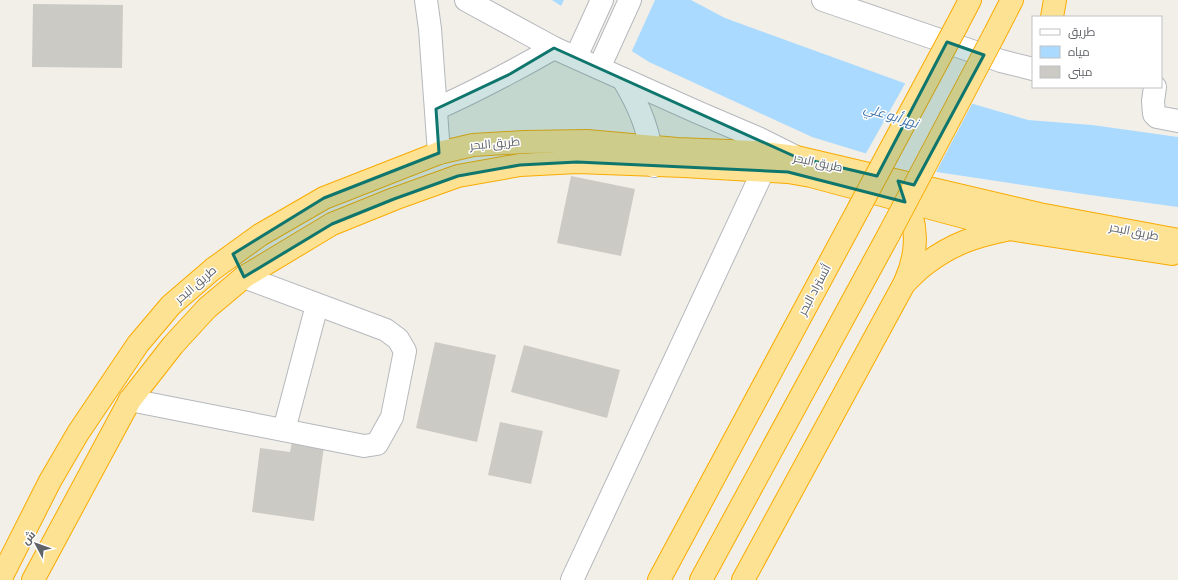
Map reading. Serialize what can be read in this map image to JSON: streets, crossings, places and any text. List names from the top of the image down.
{
  "streets": {
    "highway": ["طريق البحر", "أتستراد البحر"]
  },
  "water": ["نهر أبو علي"],
  "legend": ["طريق", "مياه", "مبنى"],
  "north": "top left"
}
